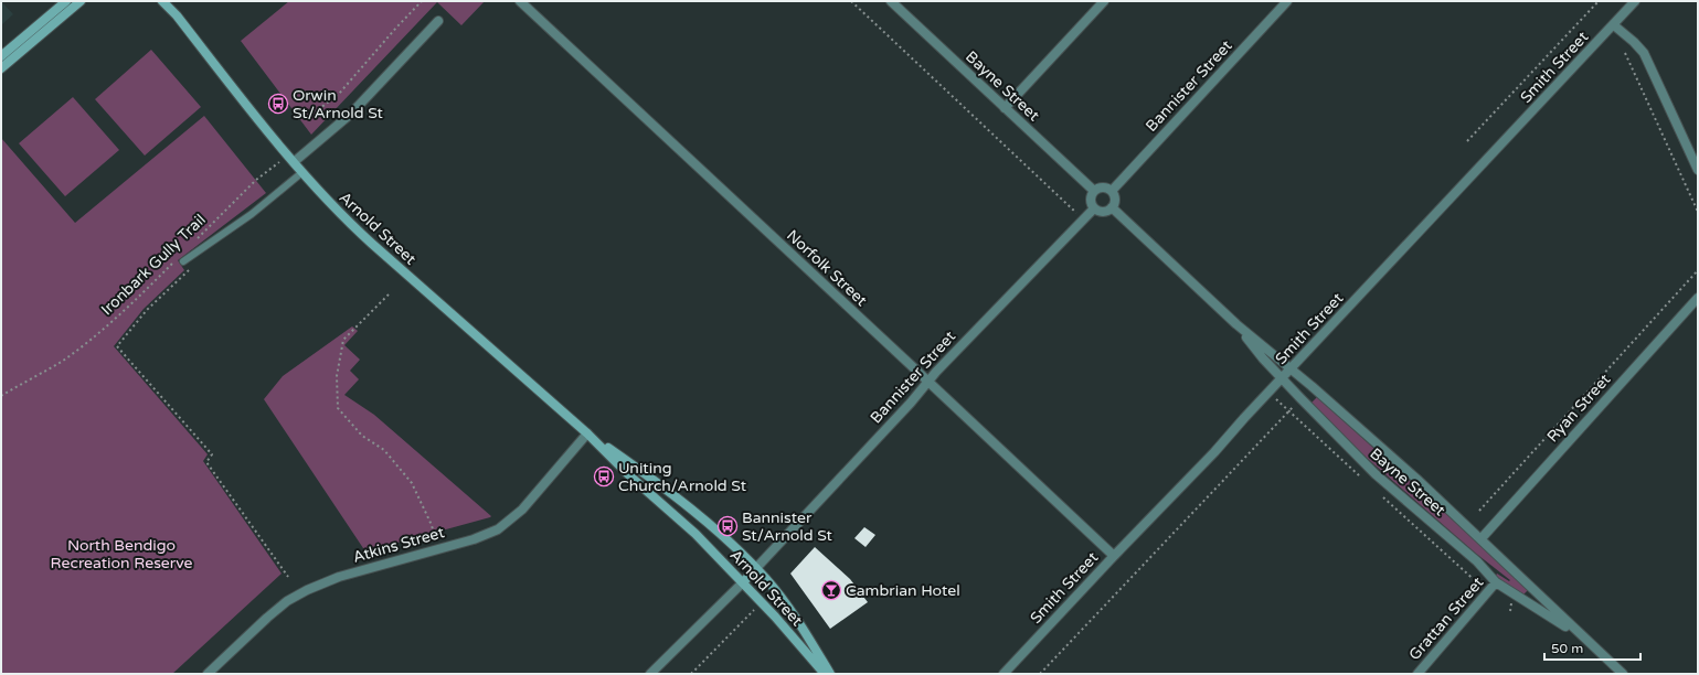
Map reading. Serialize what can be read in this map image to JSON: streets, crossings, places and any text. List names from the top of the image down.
{
  "streets": {
    "main road": ["Arnold Street"],
    "street": [
      "Smith Street",
      "Bayne Street",
      "Bannister Street",
      "Norfolk Street",
      "Ryan Street",
      "Atkins Street",
      "Grattan Street"
    ],
    "path": ["Ironbark Gully Trail"]
  },
  "crossings": [
    ["Smith Street", "Bayne Street"],
    ["Smith Street", "Norfolk Street"],
    ["Bayne Street", "Bannister Street"],
    ["Bayne Street", "Ryan Street"],
    ["Bayne Street", "Grattan Street"],
    ["Bannister Street", "Arnold Street"],
    ["Bannister Street", "Norfolk Street"],
    ["Arnold Street", "Ironbark Gully Trail"],
    ["Arnold Street", "Atkins Street"]
  ],
  "parks": ["North Bendigo Recreation Reserve"],
  "places": {
    "bus stop": ["Orwin St/Arnold St", "Uniting Church/Arnold St", "Bannister St/Arnold St"],
    "bar": ["Cambrian Hotel"]
  },
  "scale_bar": "50 m"
}
